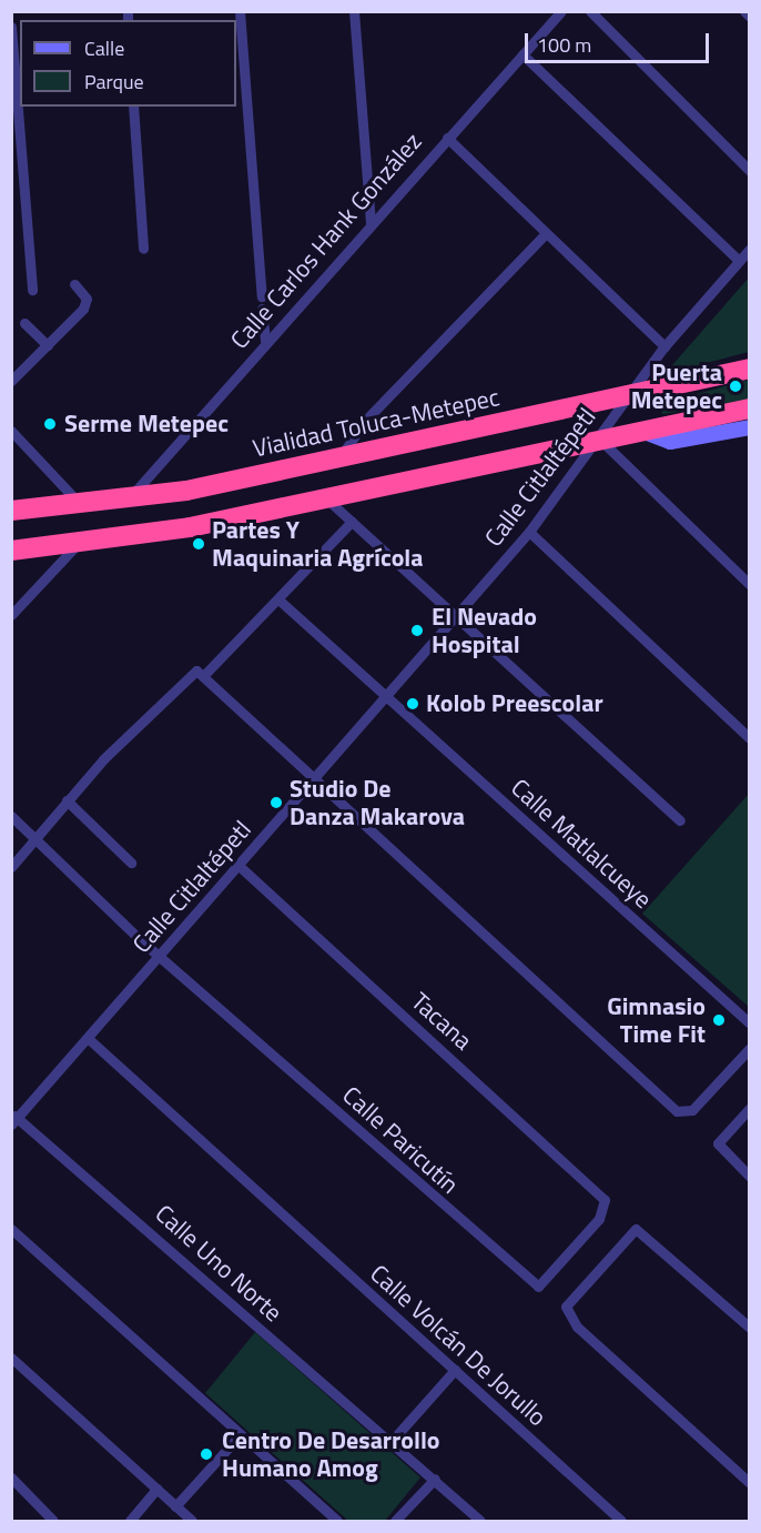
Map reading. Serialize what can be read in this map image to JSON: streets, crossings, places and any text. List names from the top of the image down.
{
  "streets": {
    "highway": ["Vialidad Toluca-Metepec"],
    "street": [
      "Calle Carlos Hank González",
      "Calle Citlaltépetl",
      "Calle Matlalcueye",
      "Tacana",
      "Calle Paricutín",
      "Calle Uno Norte",
      "Calle Volcán De Jorullo"
    ]
  },
  "crossings": [
    ["Calle Carlos Hank González", "Vialidad Toluca-Metepec"],
    ["Vialidad Toluca-Metepec", "Calle Citlaltépetl"],
    ["Calle Citlaltépetl", "Calle Matlalcueye"],
    ["Calle Citlaltépetl", "Tacana"],
    ["Calle Citlaltépetl", "Calle Paricutín"],
    ["Calle Citlaltépetl", "Calle Uno Norte"],
    ["Calle Citlaltépetl", "Calle Volcán De Jorullo"],
    ["Tacana", "Calle Paricutín"]
  ],
  "places": [
    "Puerta Metepec",
    "Serme Metepec",
    "Partes Y Maquinaria Agrícola",
    "El Nevado Hospital",
    "Kolob Preescolar",
    "Studio De Danza Makarova",
    "Gimnasio Time Fit",
    "Centro De Desarrollo Humano Amog"
  ],
  "legend": ["Calle", "Parque"],
  "scale_bar": "100 m"
}
